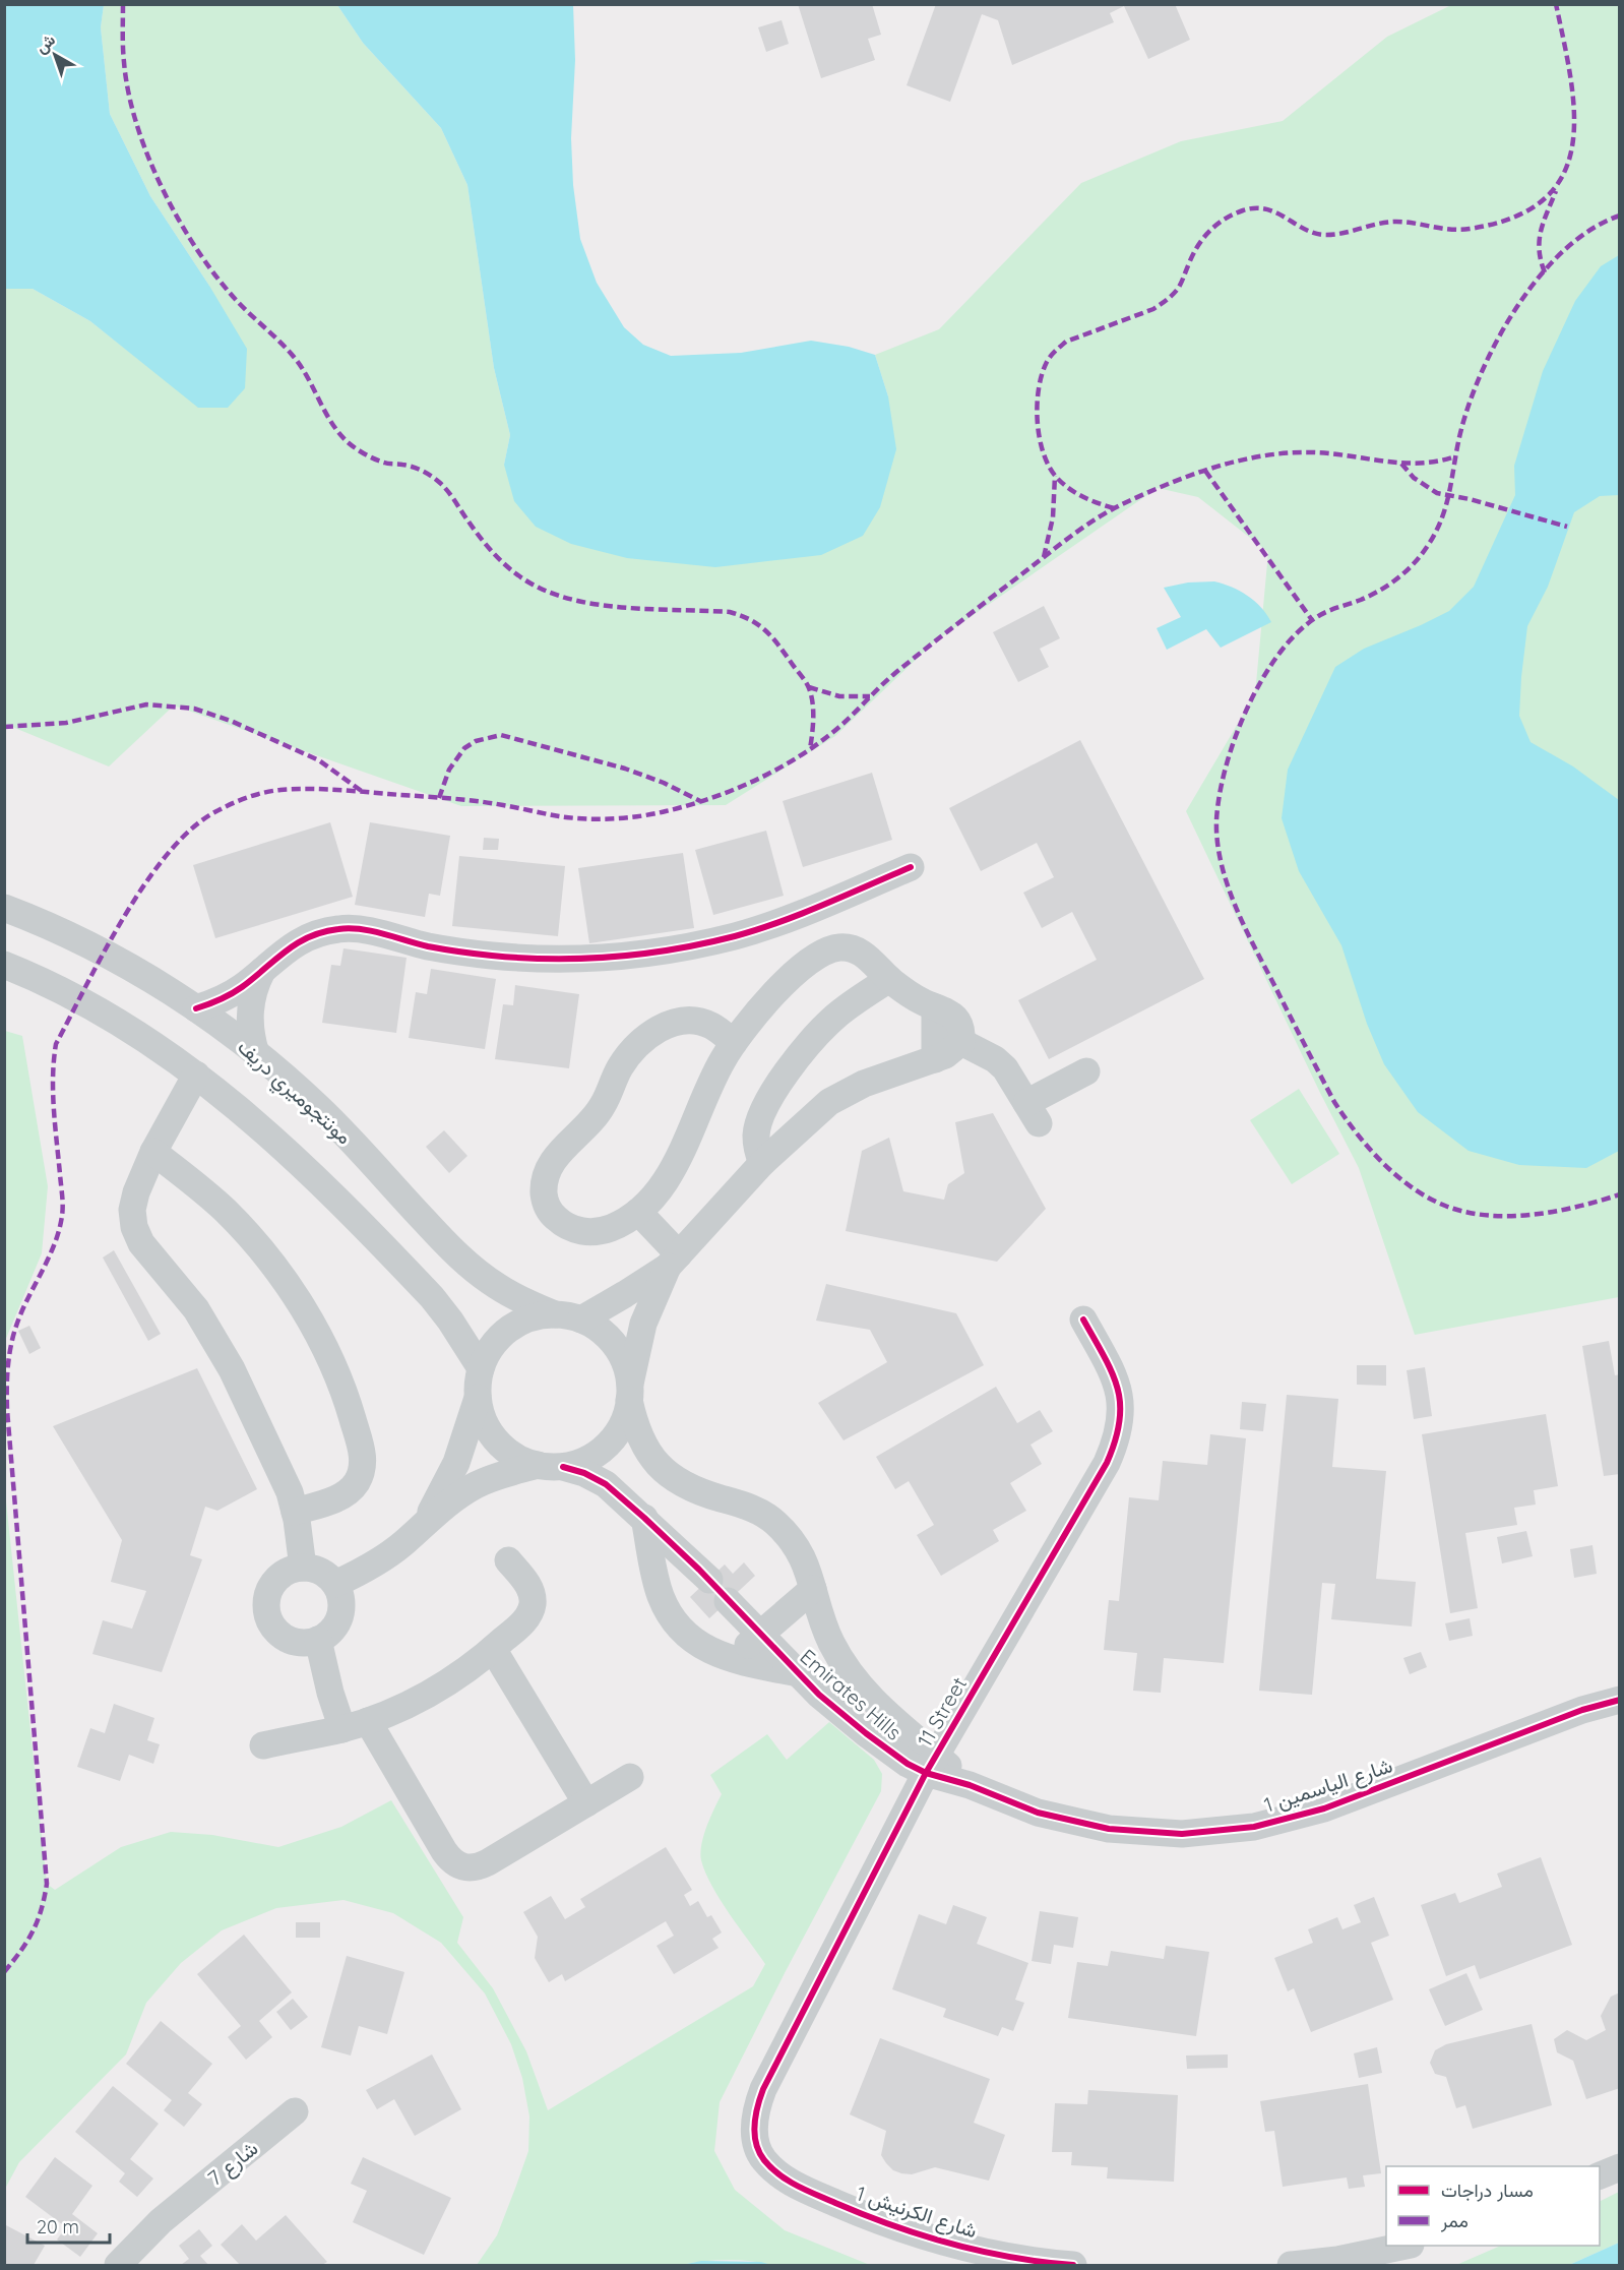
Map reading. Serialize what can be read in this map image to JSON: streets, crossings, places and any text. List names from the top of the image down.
{
  "streets": {
    "street": [
      "مونتجوميري دريف",
      "Emirates Hills",
      "11 Street",
      "شارع الياسمين 1",
      "شارع 7",
      "شارع الكرنيش 1"
    ]
  },
  "crossings": [
    ["مونتجوميري دريف", "Emirates Hills"],
    ["Emirates Hills", "11 Street"],
    ["Emirates Hills", "شارع الياسمين 1"],
    ["11 Street", "شارع الكرنيش 1"]
  ],
  "legend": ["مسار دراجات", "ممر"],
  "scale_bar": "20 m",
  "north": "top left"
}
